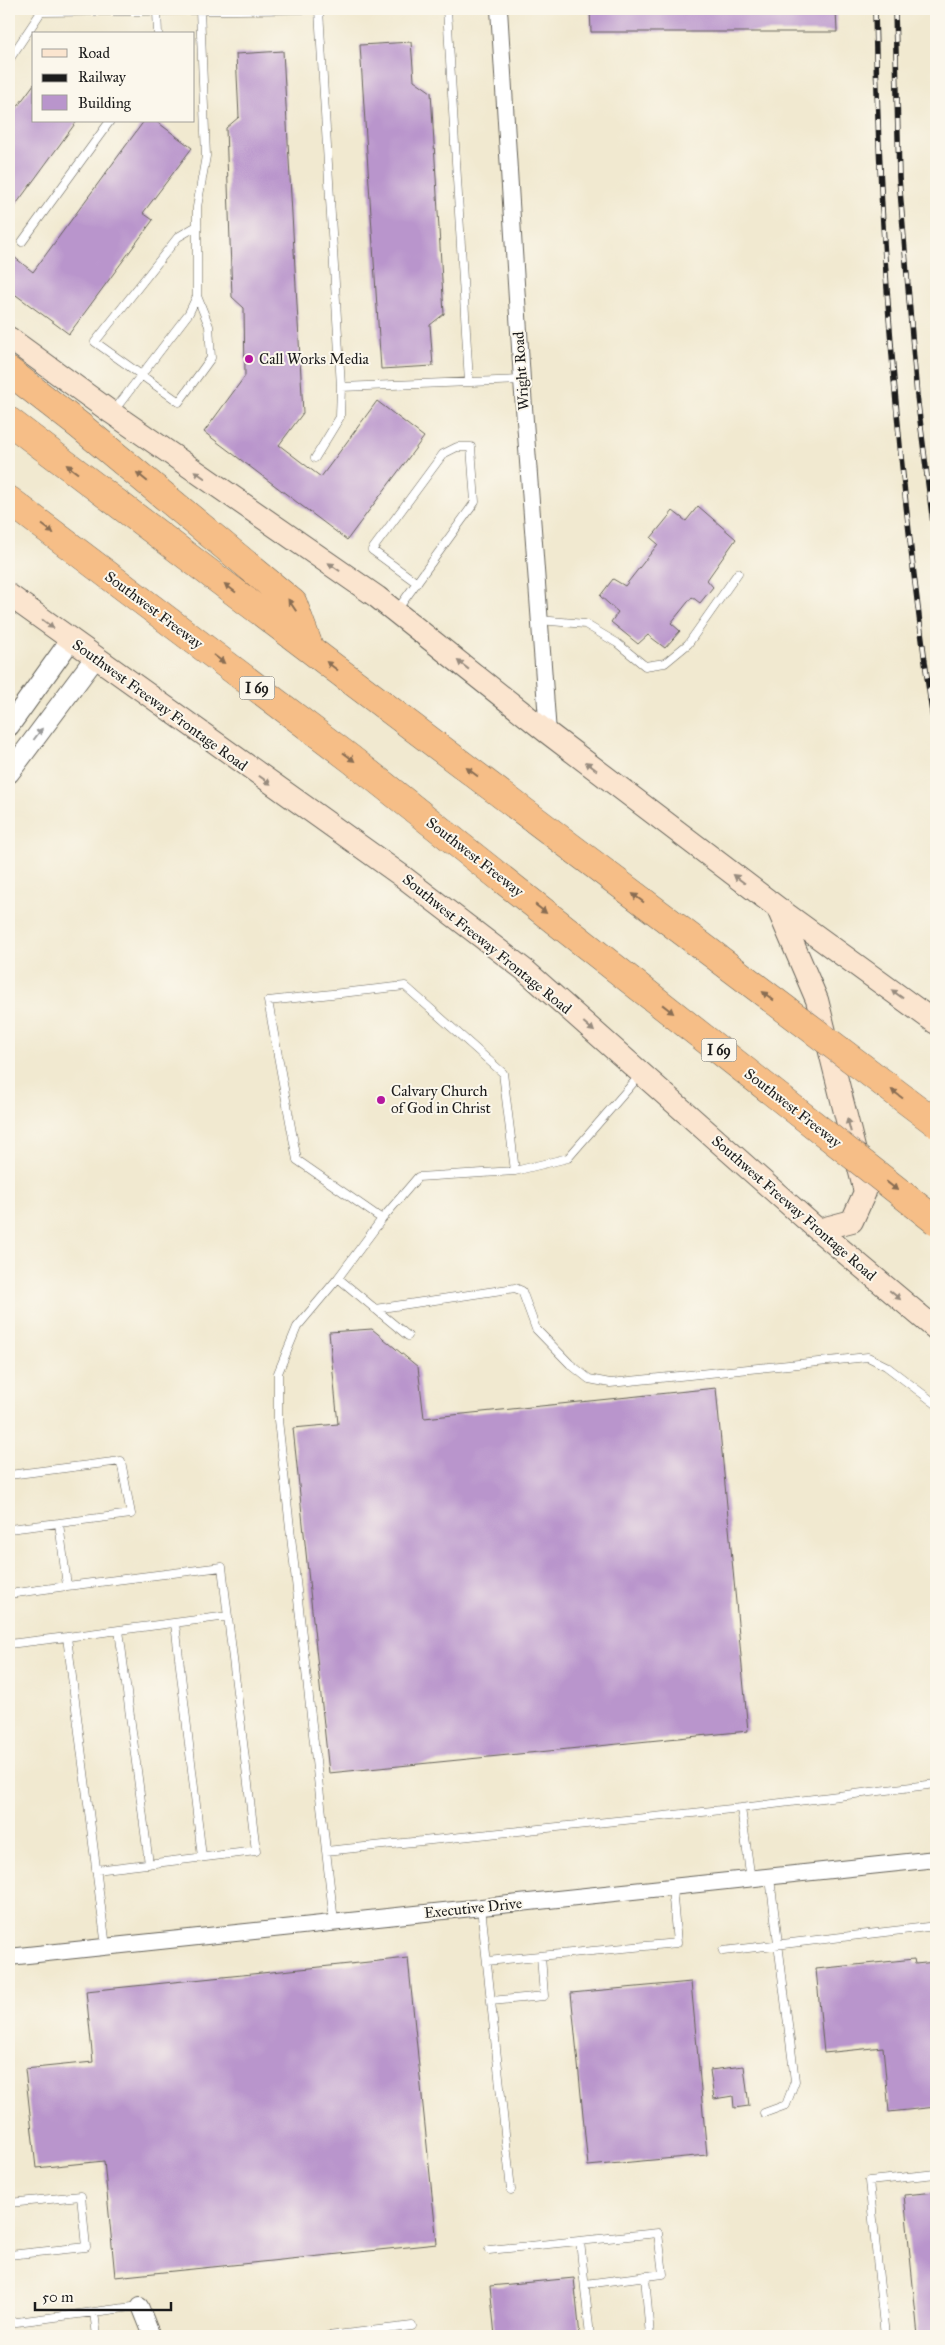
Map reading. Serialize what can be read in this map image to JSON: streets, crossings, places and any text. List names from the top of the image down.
{
  "streets": {
    "highway": ["Southwest Freeway", "I 69"],
    "main road": ["Southwest Freeway Frontage Road"],
    "street": ["Wright Road", "Executive Drive"]
  },
  "one_way": ["Southwest Freeway Frontage Road"],
  "places": ["Call Works Media", "Calvary Church of God in Christ"],
  "legend": ["Road", "Railway", "Building"],
  "scale_bar": "50 m"
}
